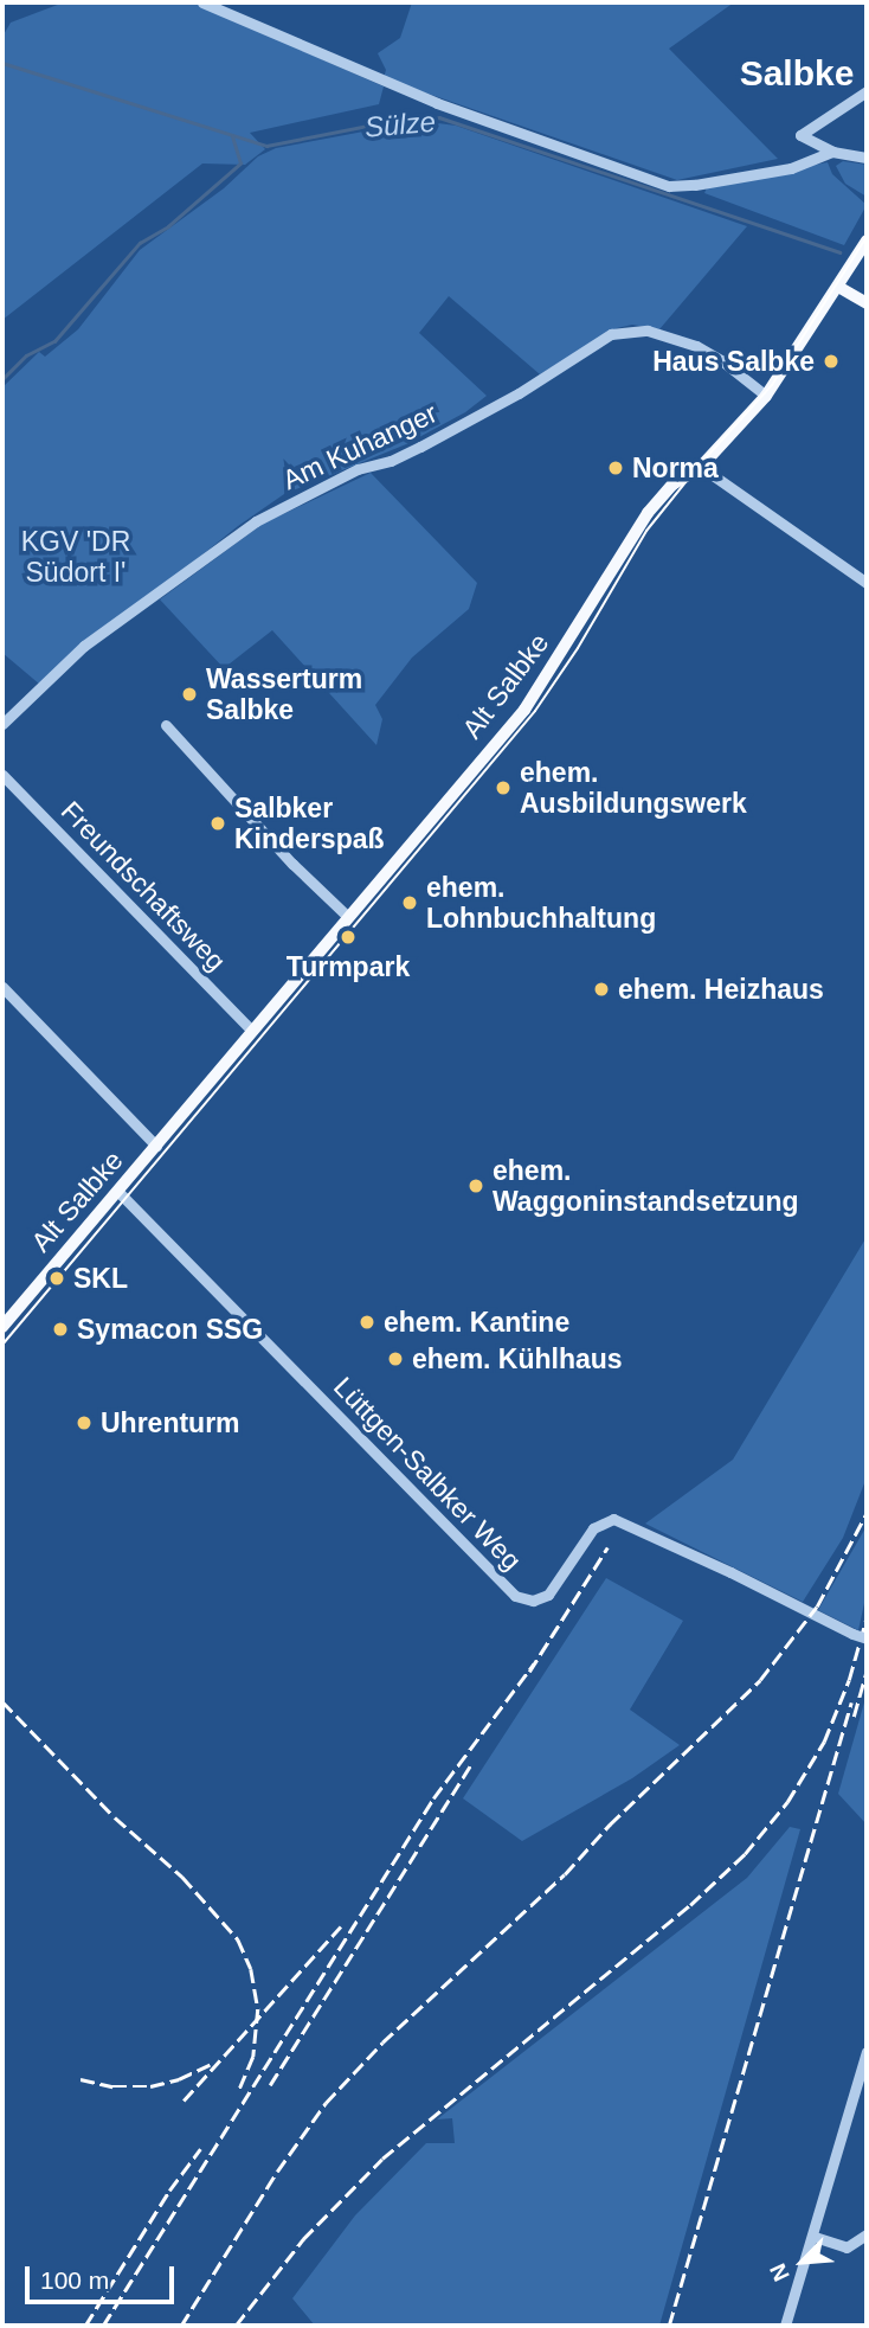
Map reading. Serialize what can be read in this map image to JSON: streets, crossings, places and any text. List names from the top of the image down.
{
  "streets": {
    "main road": ["Alt Salbke"],
    "street": ["Am Kuhanger", "Freundschaftsweg", "Lüttgen-Salbker Weg"]
  },
  "crossings": [
    ["Am Kuhanger", "Alt Salbke"],
    ["Alt Salbke", "Freundschaftsweg"],
    ["Alt Salbke", "Lüttgen-Salbker Weg"]
  ],
  "districts": ["Salbke"],
  "water": ["Sülze"],
  "parks": ["KGV 'DR Südort I'"],
  "places": [
    "Haus Salbke",
    "Norma",
    "Wasserturm Salbke",
    "ehem. Ausbildungswerk",
    "Salbker Kinderspaß",
    "ehem. Lohnbuchhaltung",
    "Turmpark",
    "ehem. Heizhaus",
    "ehem. Waggoninstandsetzung",
    "SKL",
    "ehem. Kantine",
    "Symacon SSG",
    "ehem. Kühlhaus",
    "Uhrenturm"
  ],
  "scale_bar": "100 m",
  "north": "bottom left"
}
